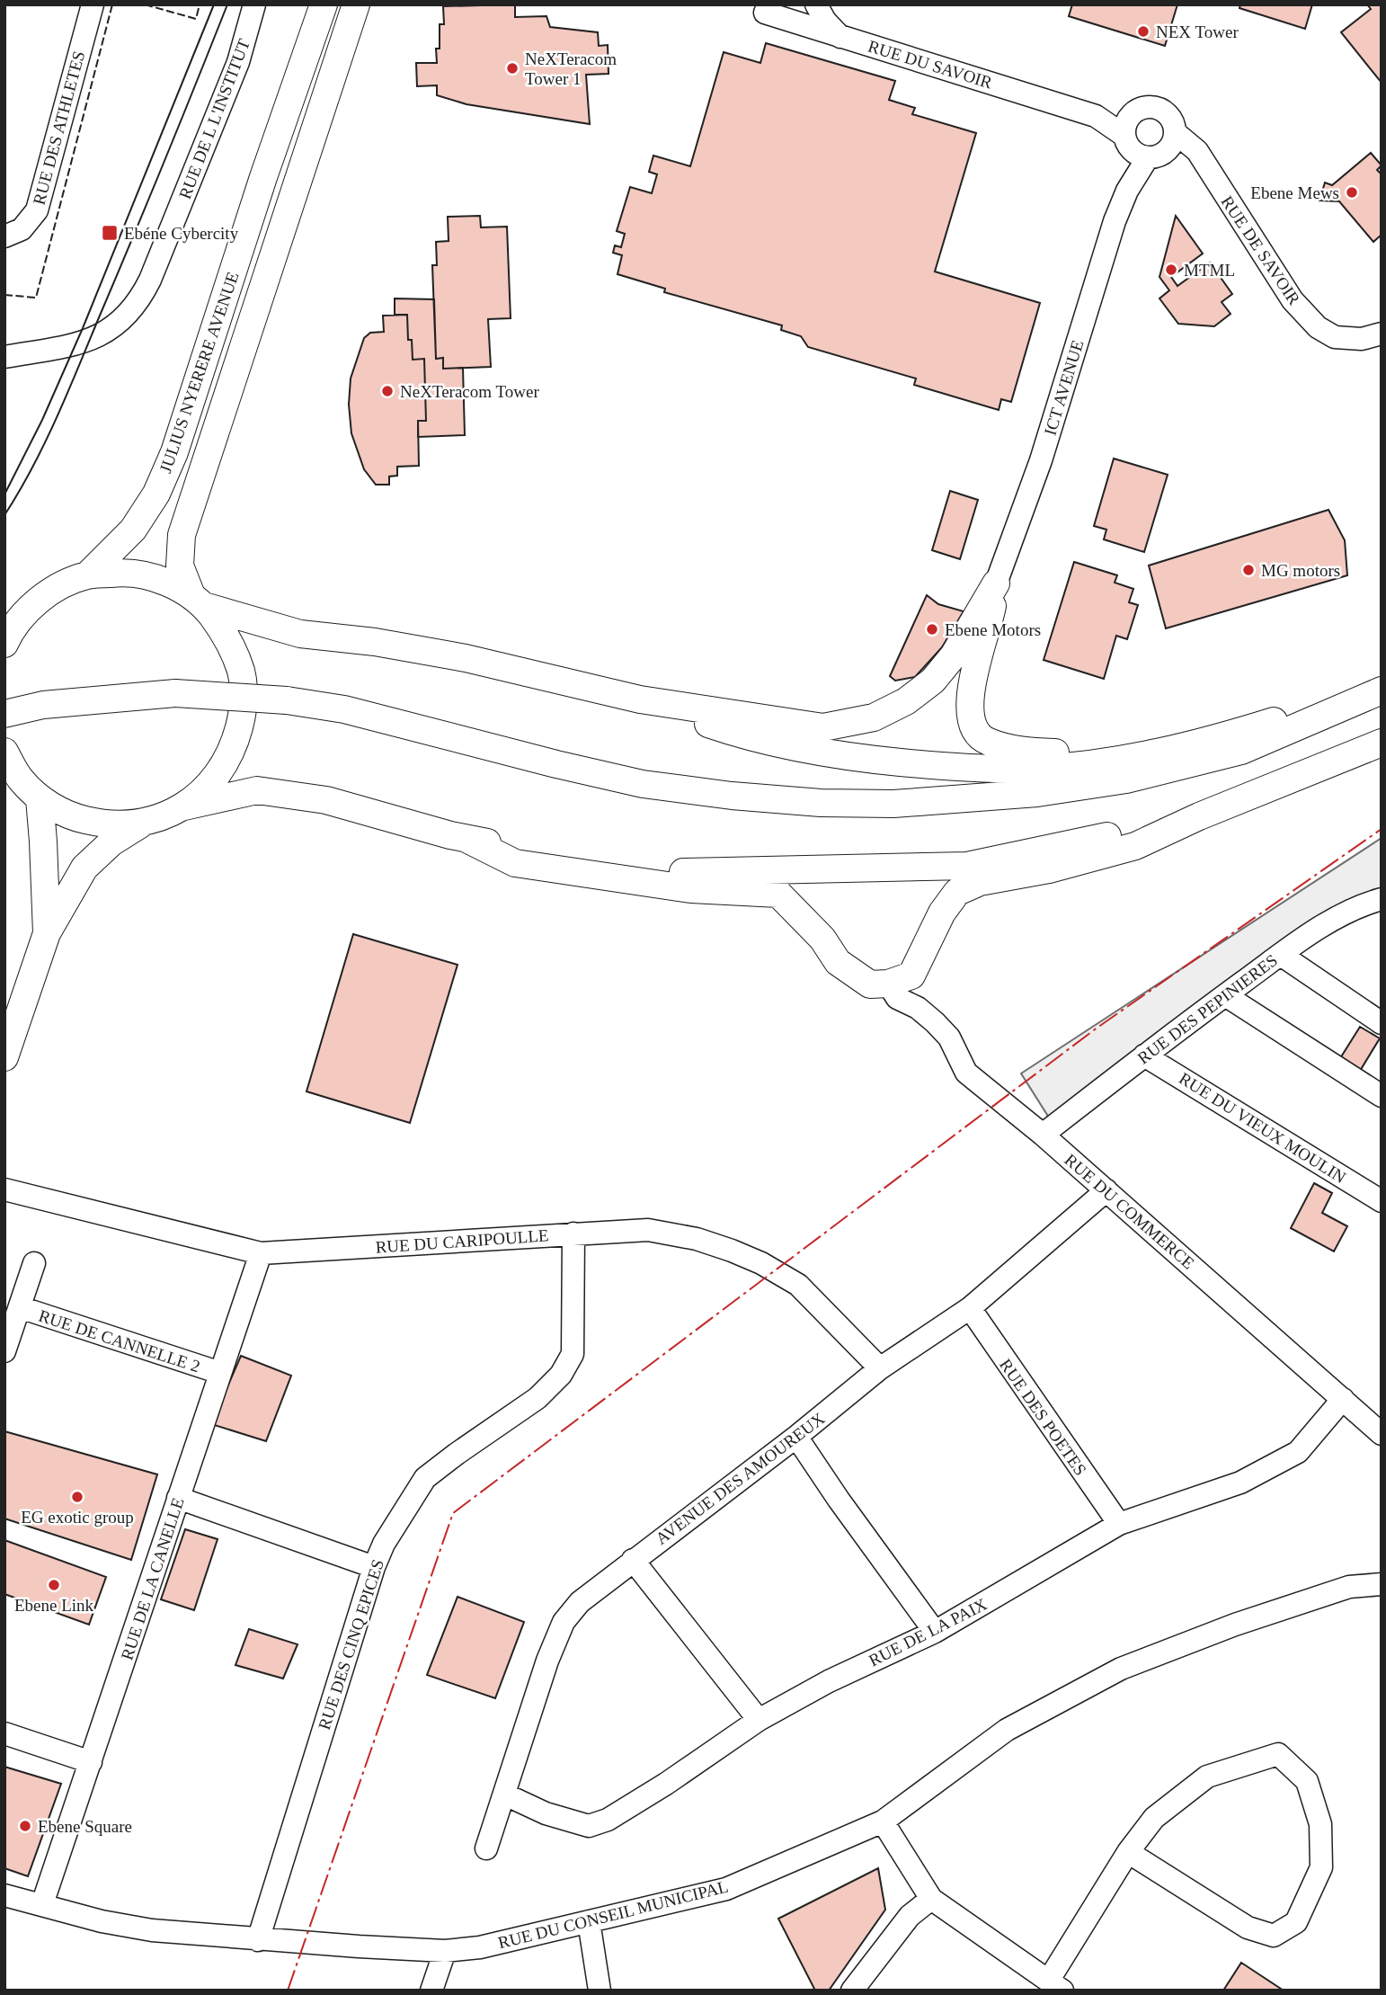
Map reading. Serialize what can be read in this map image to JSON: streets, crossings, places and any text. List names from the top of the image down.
{
  "streets": {
    "main road": ["JULIUS NYERERE AVENUE"],
    "street": [
      "RUE DU SAVOIR",
      "RUE DE L L'INSTITUT",
      "RUE DES ATHLETES",
      "RUE DE SAVOIR",
      "ICT AVENUE",
      "RUE DES PEPINIERES",
      "RUE DU VIEUX MOULIN",
      "RUE DU COMMERCE",
      "RUE DU CARIPOULLE",
      "RUE DE CANNELLE 2",
      "RUE DES POETES",
      "AVENUE DES AMOUREUX",
      "RUE DE LA CANELLE",
      "RUE DE LA PAIX",
      "RUE DES CINQ EPICES",
      "RUE DU CONSEIL MUNICIPAL"
    ]
  },
  "crossings": [
    ["RUE DU SAVOIR", "RUE DE SAVOIR"],
    ["RUE DU SAVOIR", "ICT AVENUE"],
    ["RUE DE SAVOIR", "ICT AVENUE"],
    ["RUE DES PEPINIERES", "RUE DU VIEUX MOULIN"],
    ["RUE DES PEPINIERES", "RUE DU COMMERCE"],
    ["RUE DU COMMERCE", "AVENUE DES AMOUREUX"],
    ["RUE DU COMMERCE", "RUE DE LA PAIX"],
    ["RUE DU CARIPOULLE", "AVENUE DES AMOUREUX"],
    ["RUE DU CARIPOULLE", "RUE DE LA CANELLE"],
    ["RUE DU CARIPOULLE", "RUE DES CINQ EPICES"],
    ["RUE DE CANNELLE 2", "RUE DE LA CANELLE"],
    ["RUE DES POETES", "AVENUE DES AMOUREUX"],
    ["RUE DES POETES", "RUE DE LA PAIX"],
    ["AVENUE DES AMOUREUX", "RUE DE LA PAIX"],
    ["RUE DE LA CANELLE", "RUE DU CONSEIL MUNICIPAL"],
    ["RUE DES CINQ EPICES", "RUE DU CONSEIL MUNICIPAL"]
  ],
  "places": {
    "other": [
      "NEX Tower",
      "NeXTeracom Tower 1",
      "Ebene Mews",
      "MTML",
      "NeXTeracom Tower",
      "MG motors",
      "Ebene Motors",
      "EG exotic group",
      "Ebene Link",
      "Ebene Square"
    ],
    "transit": ["Ebéne Cybercity"]
  }
}
